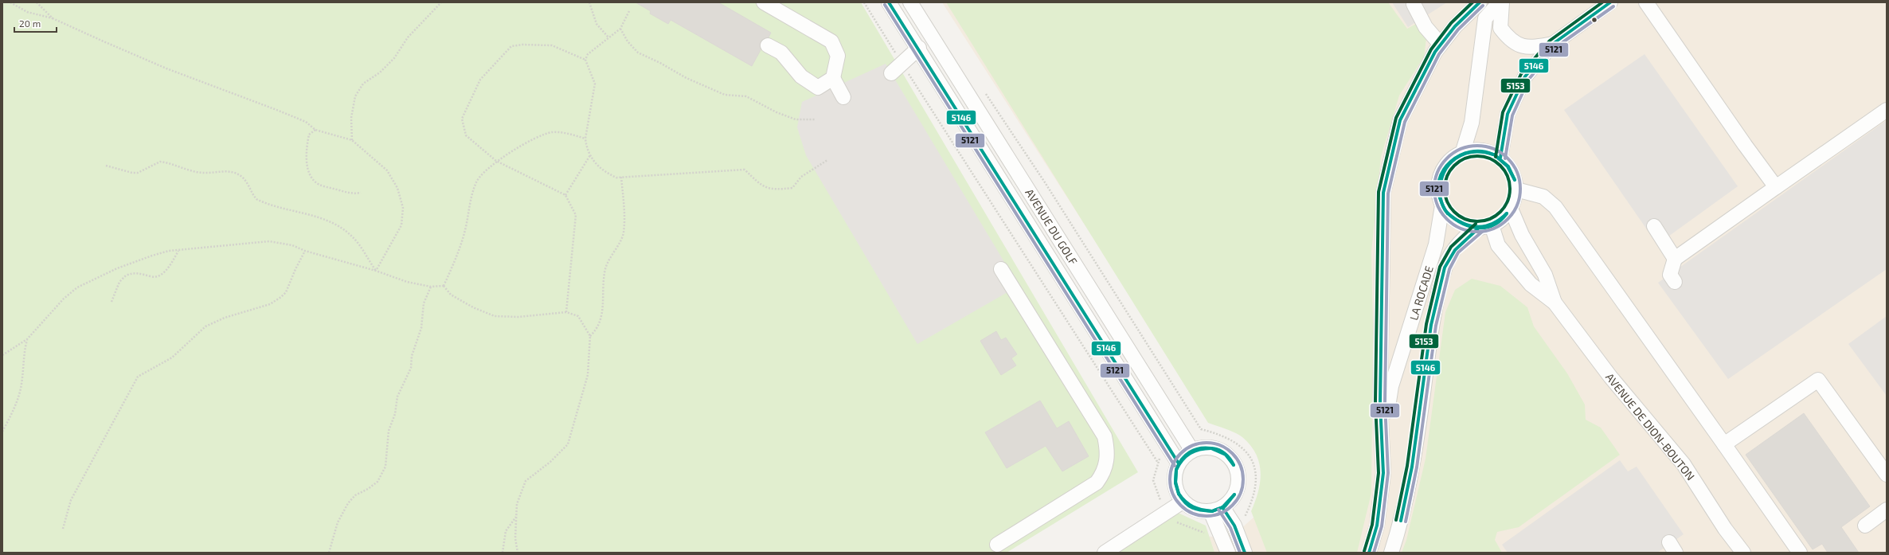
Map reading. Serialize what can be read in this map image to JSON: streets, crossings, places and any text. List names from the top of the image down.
{
  "streets": {
    "street": ["AVENUE DU GOLF", "LA ROCADE", "AVENUE DE DION-BOUTON"]
  },
  "crossings": [
    ["LA ROCADE", "AVENUE DE DION-BOUTON"]
  ],
  "lines": ["transit line 5146", "transit line 5153", "transit line 5121"],
  "scale_bar": "20 m"
}
